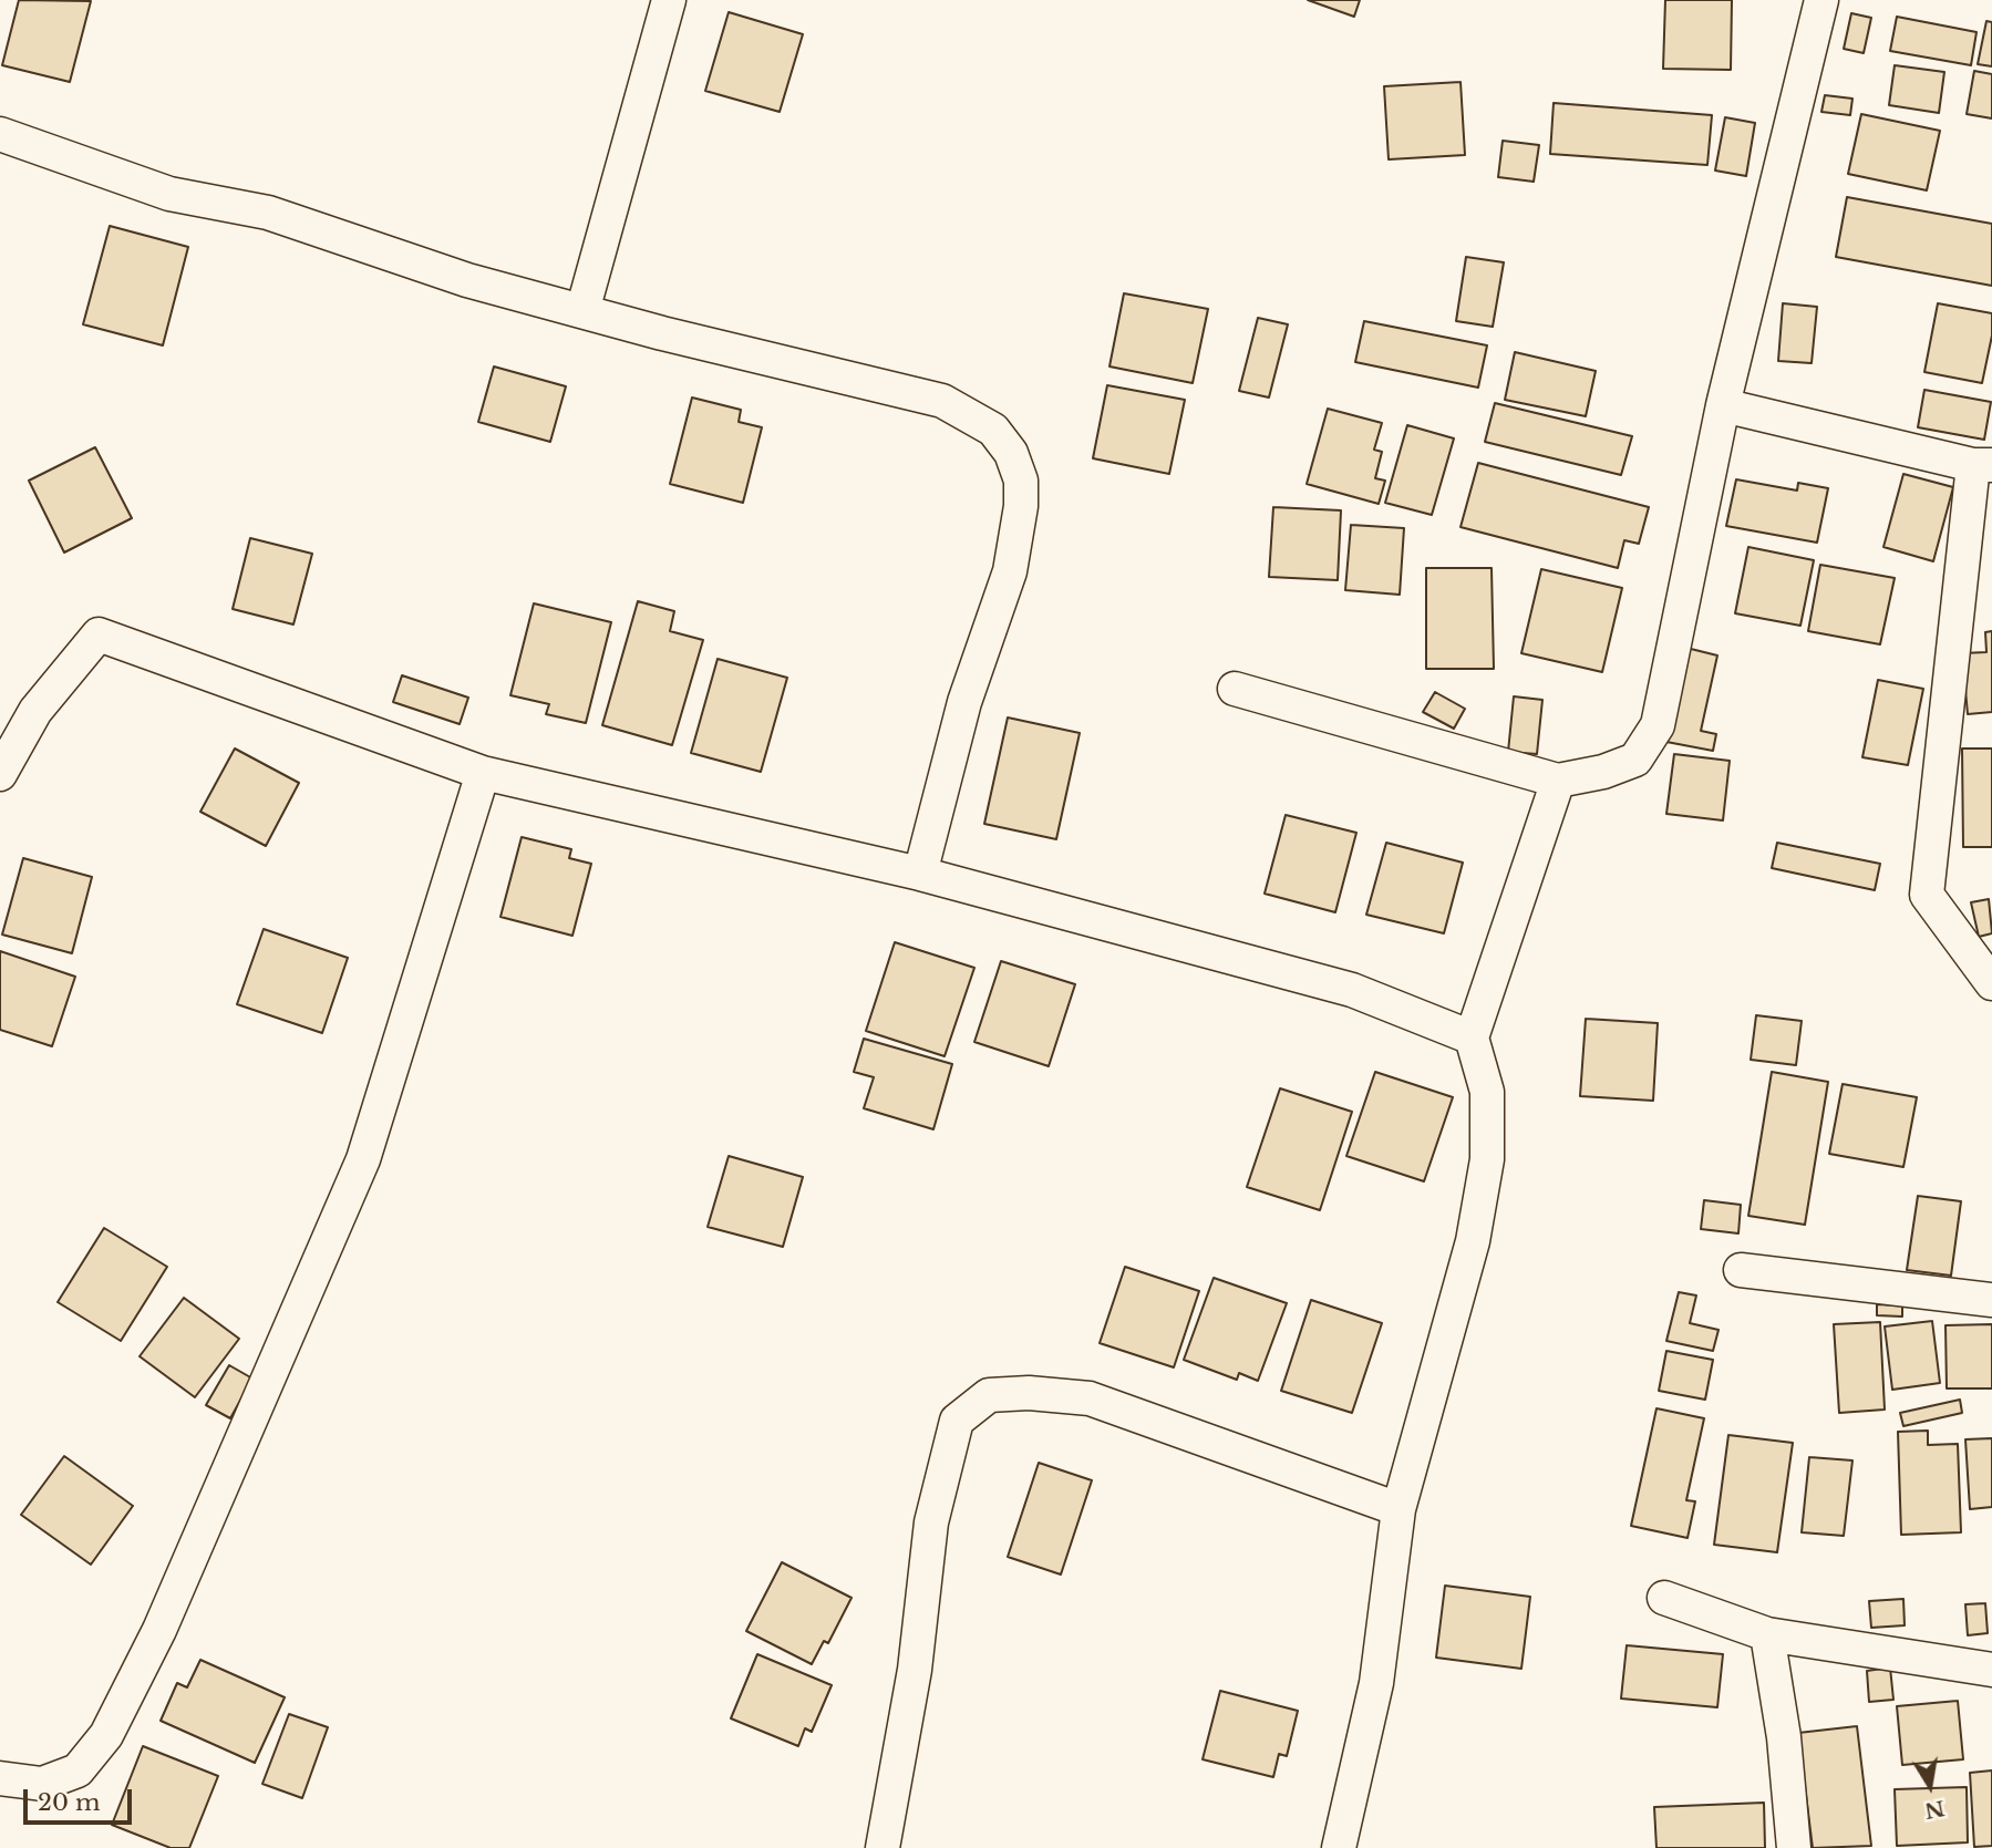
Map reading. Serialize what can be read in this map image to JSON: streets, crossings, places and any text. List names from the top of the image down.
{
  "scale_bar": "20 m",
  "north": "bottom"
}
